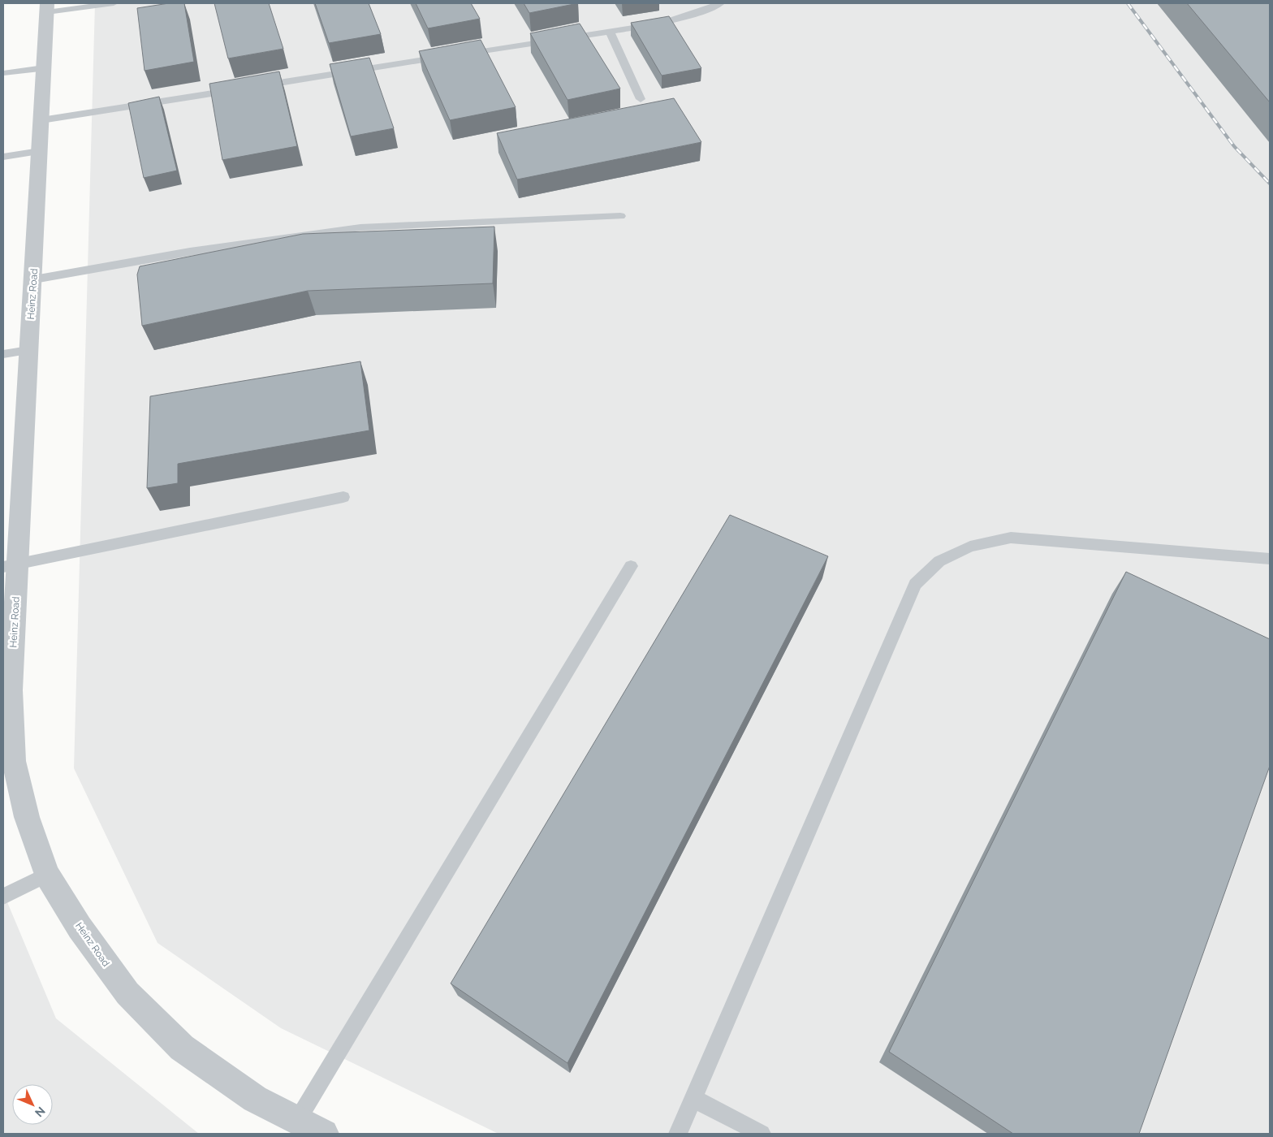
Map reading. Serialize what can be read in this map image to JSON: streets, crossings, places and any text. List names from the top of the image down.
{
  "streets": {
    "street": ["Heinz Road"]
  },
  "north": "bottom right"
}
